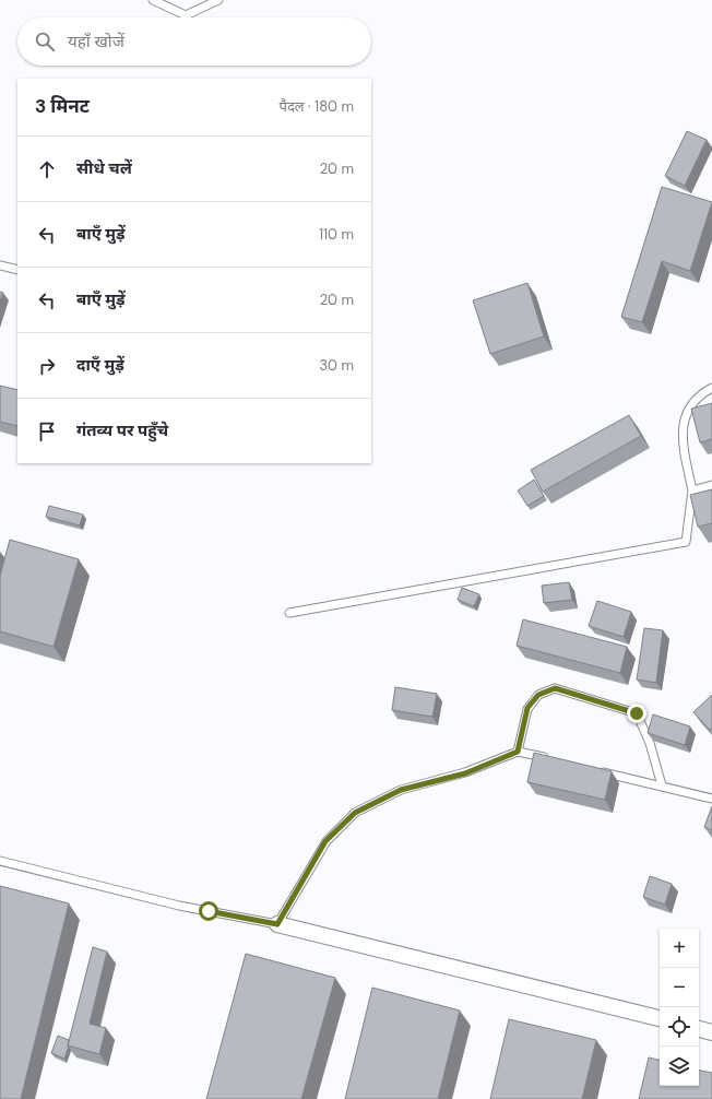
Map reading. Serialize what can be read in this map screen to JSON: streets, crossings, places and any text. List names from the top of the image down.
{
  "page": {
    "search": "यहाँ खोजें",
    "heading": ["3 मिनट", "पैदल · 180 m"],
    "list": [
      ["सीधे चलें", "20 m"],
      ["बाएँ मुड़ें", "110 m"],
      ["बाएँ मुड़ें", "20 m"],
      ["दाएँ मुड़ें", "30 m"],
      "गंतव्य पर पहुँचे"
    ],
    "map_buttons": ["+", "−"]
  }
}
